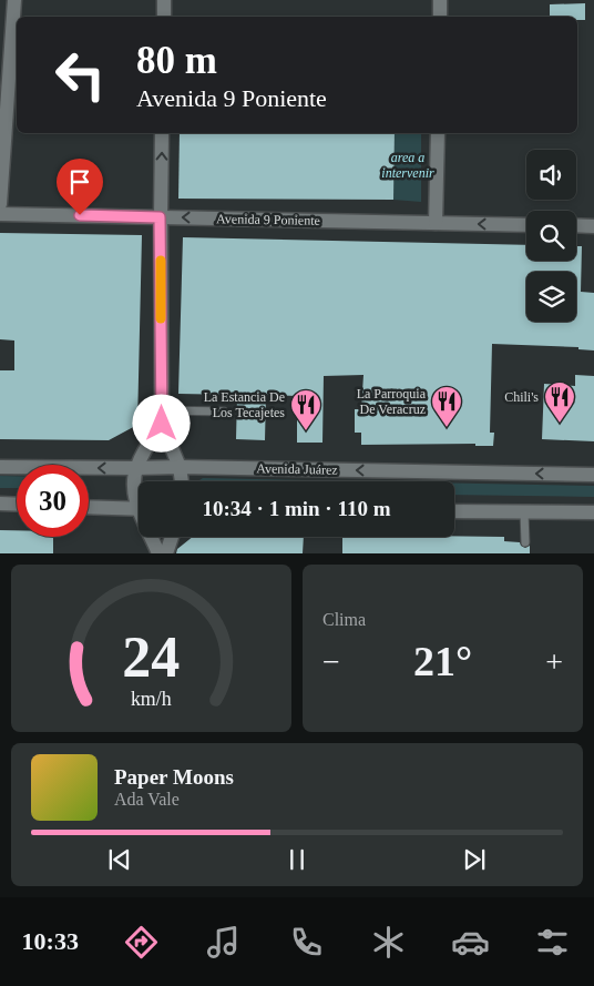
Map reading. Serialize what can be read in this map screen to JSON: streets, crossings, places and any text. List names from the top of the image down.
{
  "streets": {
    "street": ["Avenida 9 Poniente", "Avenida Juárez"]
  },
  "one_way": ["Avenida 9 Poniente"],
  "parks": ["area a intervenir"],
  "places": {
    "restaurant": ["Chili's", "La Parroquia De Veracruz", "La Estancia De Los Tecajetes"]
  },
  "page": {
    "turn": ["80 m", "Avenida 9 Poniente"],
    "limit": "30",
    "trip": "10:34 · 1 min · 110 m",
    "tile": "Clima",
    "heat": ["−", "21°", "+"],
    "song": ["Paper Moons", "Ada Vale"],
    "tabs": "10:33",
    "gauge": ["24", "km/h"]
  }
}
